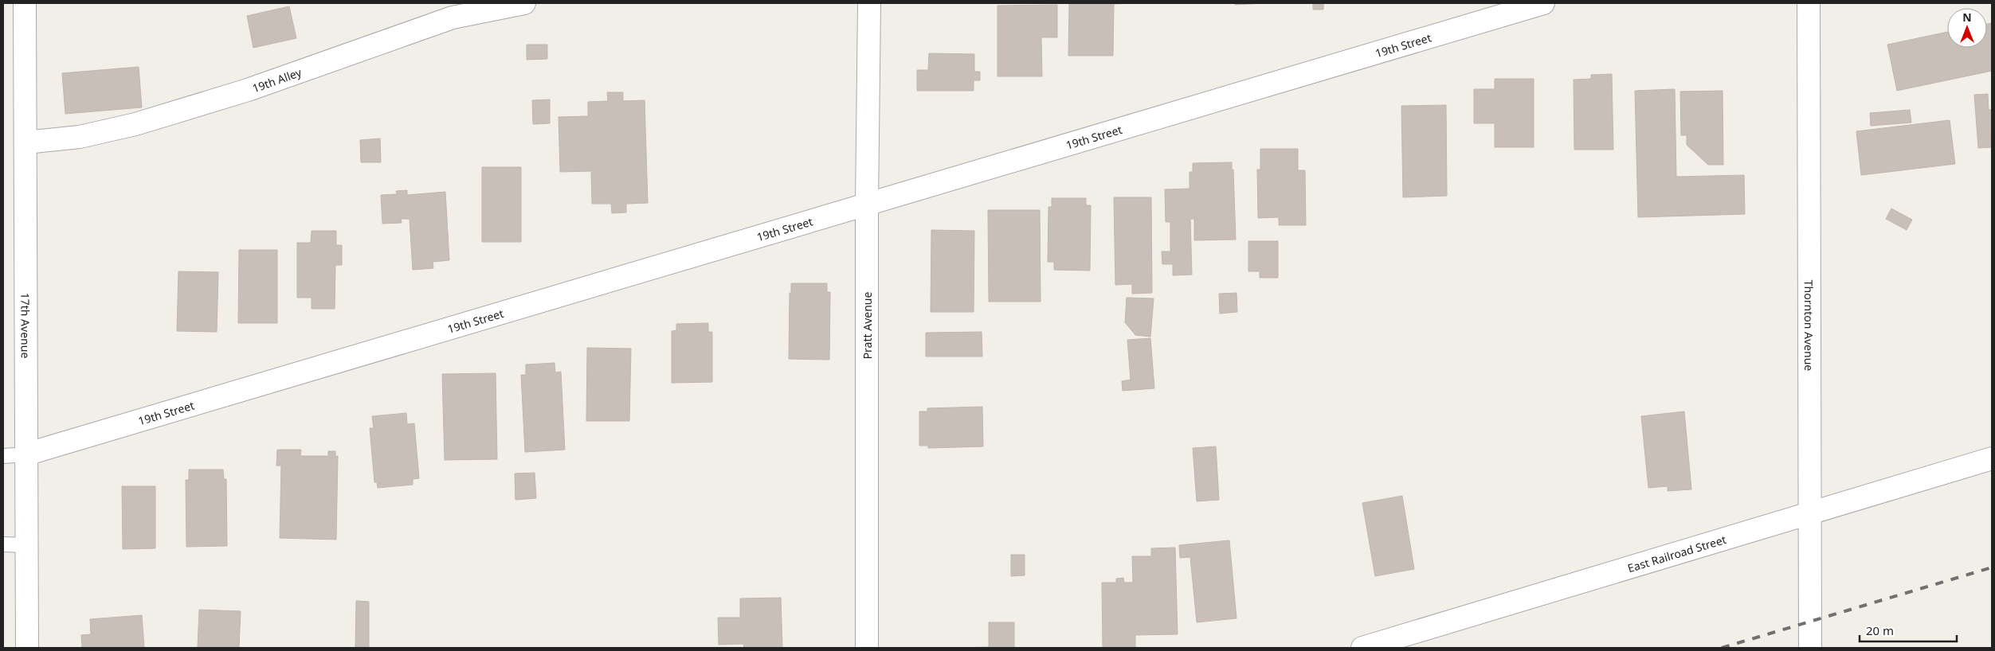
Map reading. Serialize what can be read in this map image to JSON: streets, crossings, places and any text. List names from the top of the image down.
{
  "streets": {
    "street": [
      "19th Street",
      "19th Alley",
      "17th Avenue",
      "Pratt Avenue",
      "Thornton Avenue",
      "East Railroad Street"
    ]
  },
  "crossings": [
    ["19th Street", "17th Avenue"],
    ["19th Street", "Pratt Avenue"],
    ["19th Alley", "17th Avenue"],
    ["Thornton Avenue", "East Railroad Street"]
  ],
  "scale_bar": "20 m",
  "north": "top"
}
